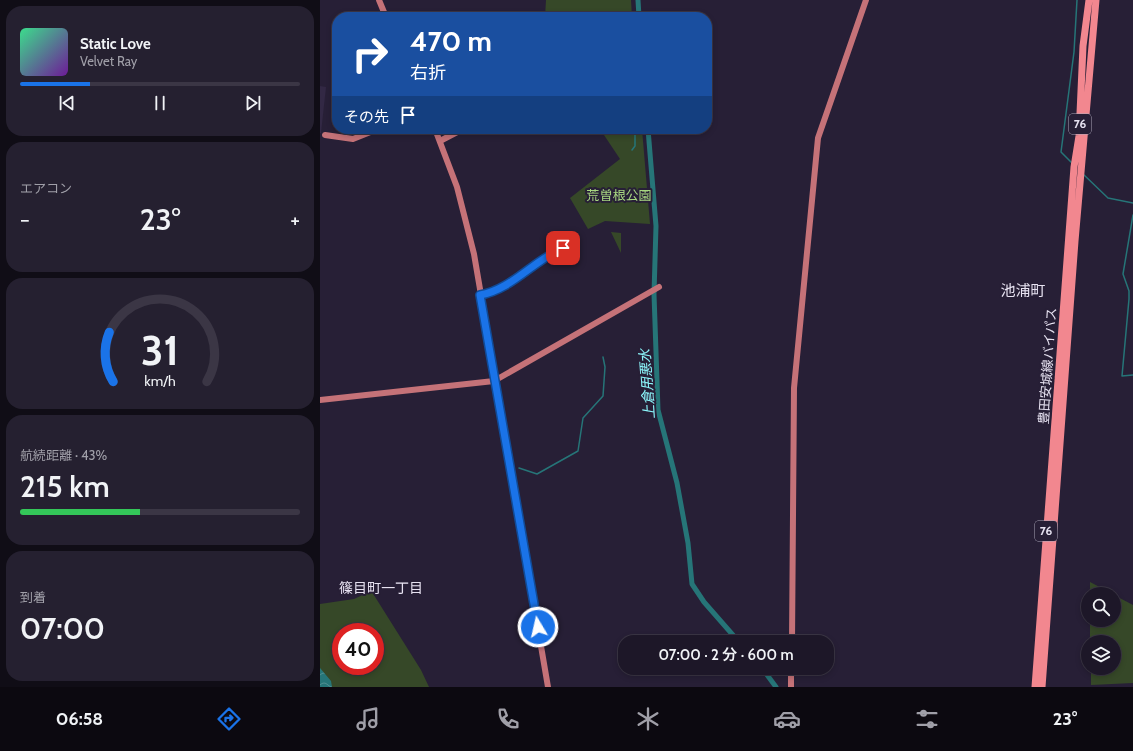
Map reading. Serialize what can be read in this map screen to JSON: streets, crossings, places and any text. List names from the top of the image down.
{
  "streets": {
    "main road": ["76", "豊田安城線バイパス"]
  },
  "districts": ["池浦町", "篠目町一丁目"],
  "water": ["上倉用悪水"],
  "parks": ["荒曽根公園"],
  "page": {
    "turn": ["470 m", "右折"],
    "song": ["Static Love", "Velvet Ray"],
    "then": "その先",
    "tile": [
      "エアコン",
      ["航続距離 · 43%", "215 km"],
      ["到着", "07:00"]
    ],
    "heat": ["−", "23°", "+"],
    "limit": "40",
    "trip": "07:00 · 2 分 · 600 m",
    "tabs": ["06:58", "23°"],
    "gauge": ["31", "km/h"]
  }
}
